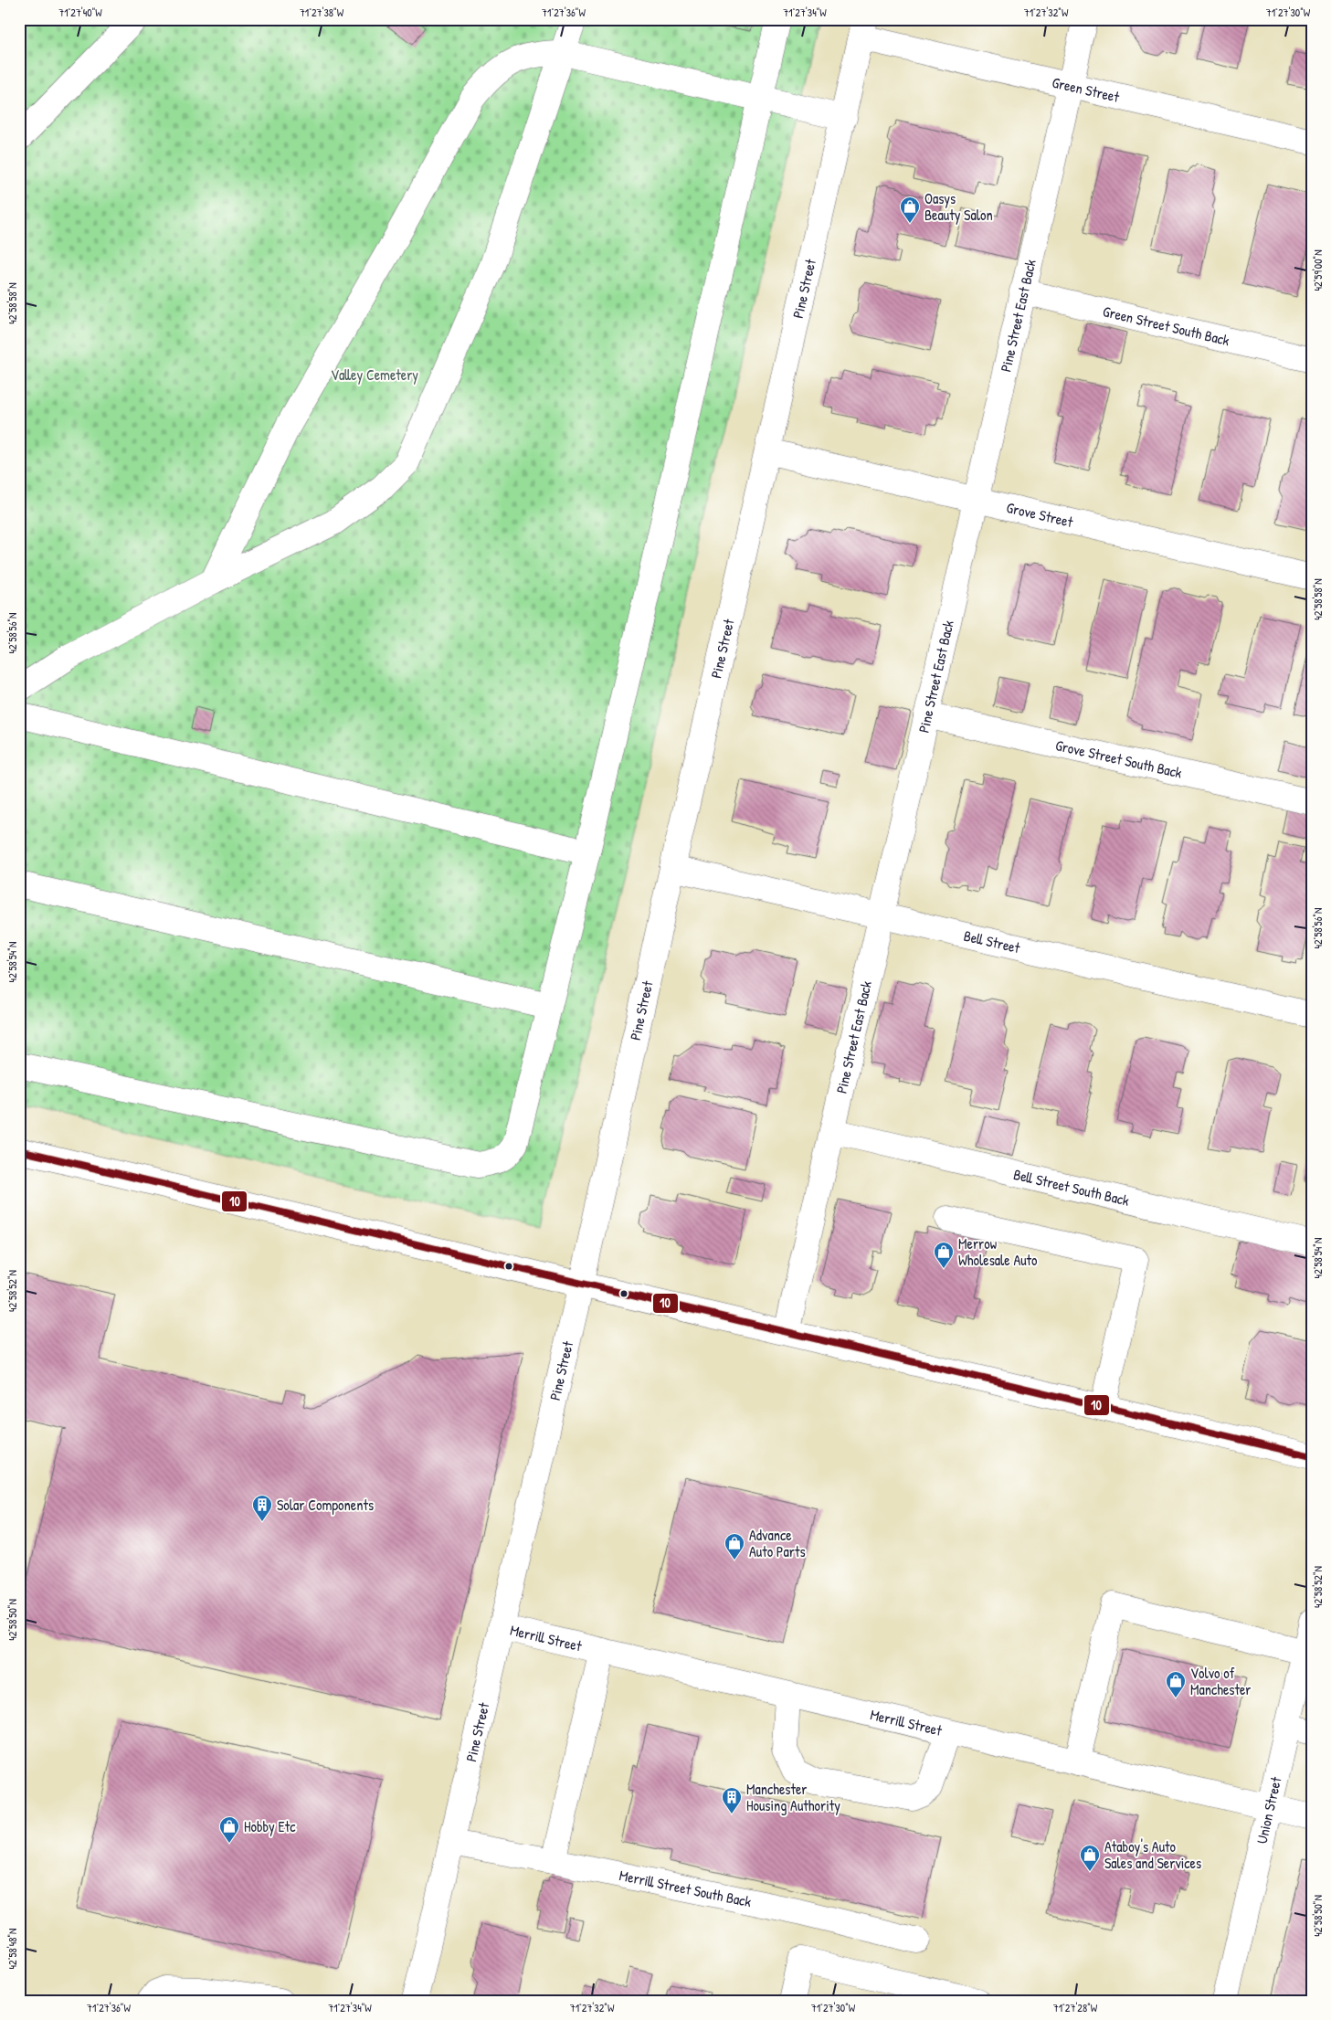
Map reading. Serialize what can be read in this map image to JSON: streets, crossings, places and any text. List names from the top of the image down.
{
  "streets": {
    "street": [
      "Green Street",
      "Pine Street",
      "Pine Street East Back",
      "Green Street South Back",
      "Grove Street",
      "Grove Street South Back",
      "Bell Street",
      "Bell Street South Back",
      "Merrill Street",
      "Union Street",
      "Merrill Street South Back"
    ]
  },
  "crossings": [
    ["Green Street", "Pine Street"],
    ["Green Street", "Pine Street East Back"],
    ["Pine Street", "Grove Street"],
    ["Pine Street", "Bell Street"],
    ["Pine Street", "Merrill Street"],
    ["Pine Street", "Merrill Street South Back"],
    ["Pine Street East Back", "Green Street South Back"],
    ["Pine Street East Back", "Grove Street"],
    ["Pine Street East Back", "Grove Street South Back"],
    ["Pine Street East Back", "Bell Street"],
    ["Pine Street East Back", "Bell Street South Back"],
    ["Merrill Street", "Union Street"]
  ],
  "parks": ["Valley Cemetery"],
  "places": {
    "shop": [
      "Oasys Beauty Salon",
      "Merrow Wholesale Auto",
      "Advance Auto Parts",
      "Volvo of Manchester",
      "Hobby Etc",
      "Ataboy's Auto Sales and Services"
    ],
    "building": ["Solar Components", "Manchester Housing Authority"]
  },
  "lines": ["transit line 10"],
  "coordinates": [
    "71°27'40\"W",
    "71°27'38\"W",
    "71°27'36\"W",
    "71°27'34\"W",
    "71°27'32\"W",
    "71°27'30\"W",
    "42°59'00\"N",
    "42°58'58\"N",
    "42°58'56\"N",
    "42°58'54\"N",
    "42°58'52\"N",
    "42°58'50\"N",
    "42°58'48\"N",
    "71°27'28\"W"
  ]
}
